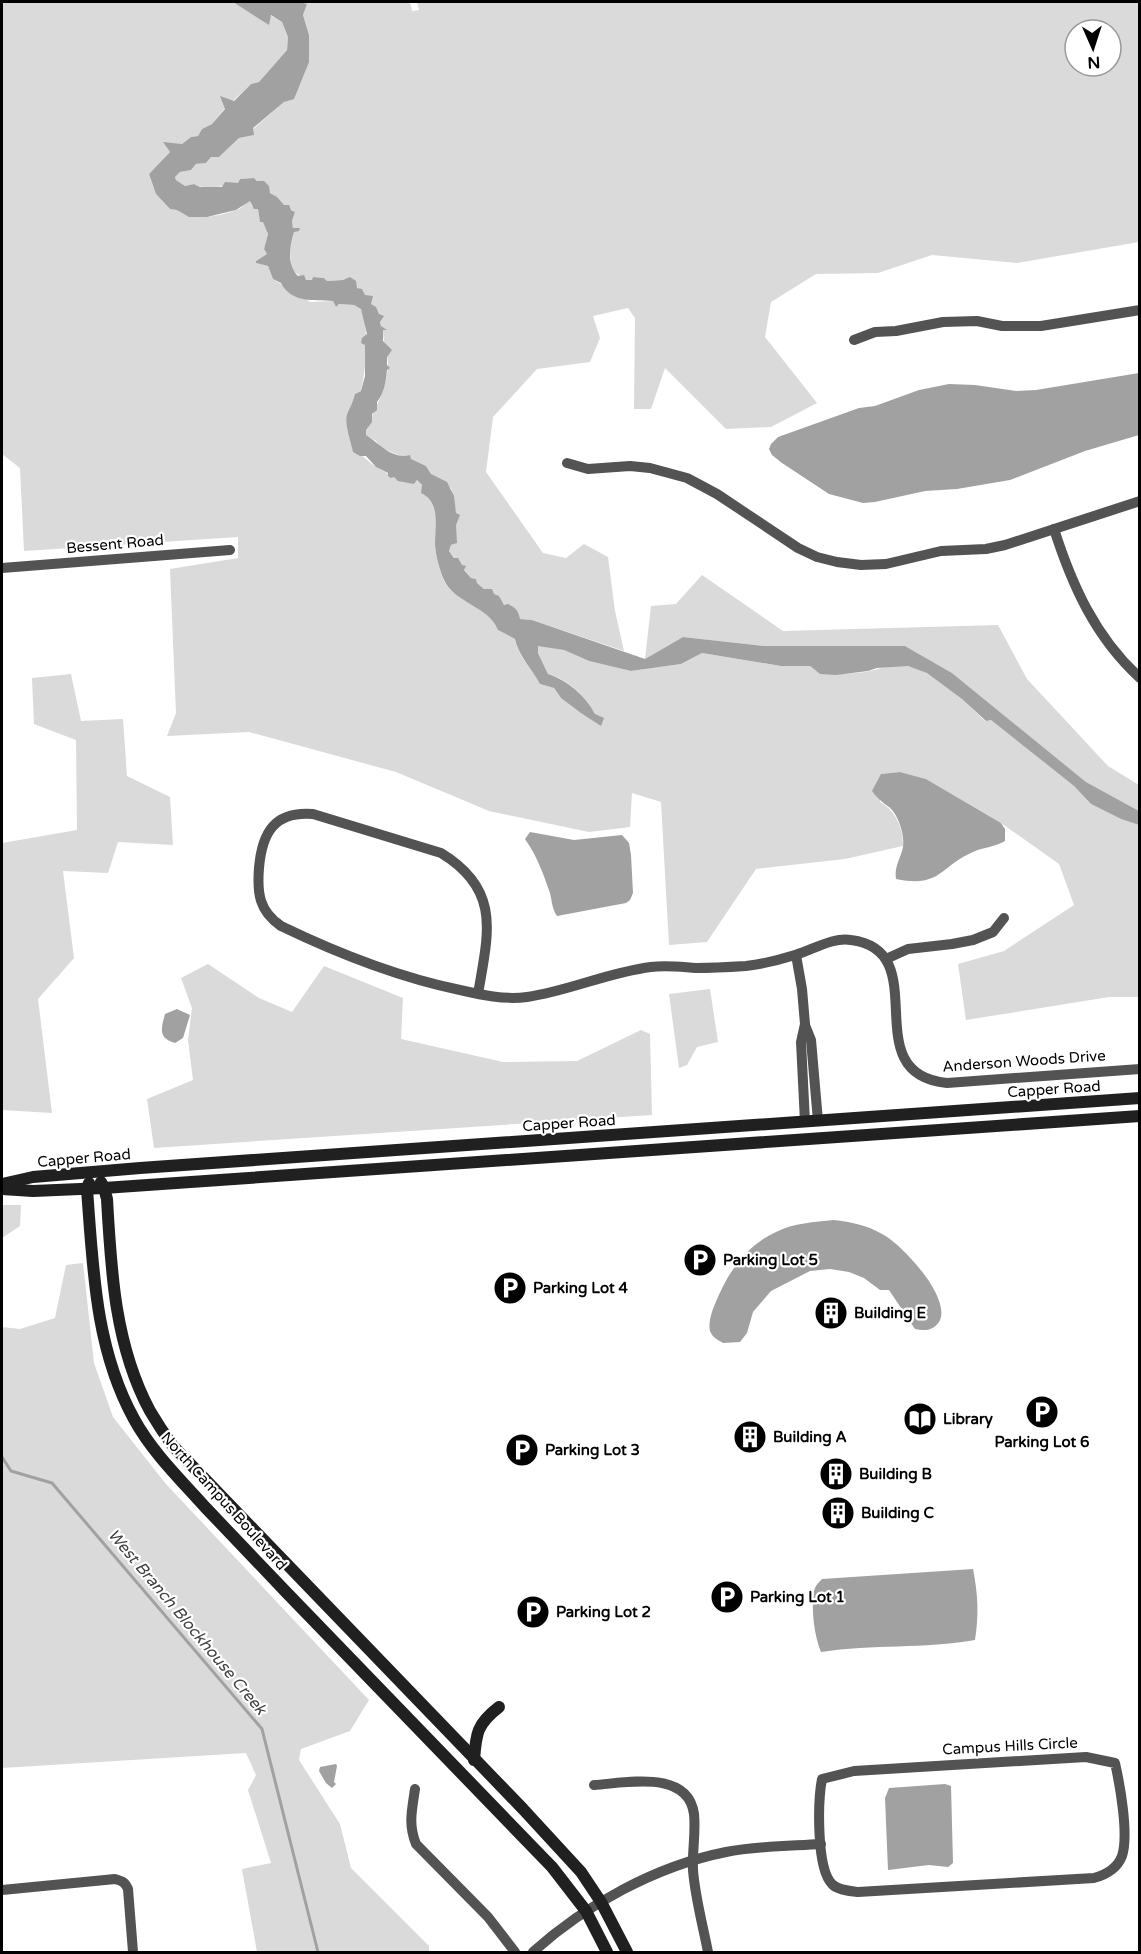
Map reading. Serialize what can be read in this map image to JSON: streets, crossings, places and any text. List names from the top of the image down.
{
  "streets": {
    "street": [
      "Bessent Road",
      "Anderson Woods Drive",
      "Capper Road",
      "North Campus Boulevard",
      "Campus Hills Circle"
    ]
  },
  "crossings": [
    ["Capper Road", "North Campus Boulevard"]
  ],
  "water": ["West Branch Blockhouse Creek"],
  "places": {
    "parking": [
      "Parking Lot 5",
      "Parking Lot 4",
      "Parking Lot 6",
      "Parking Lot 3",
      "Parking Lot 1",
      "Parking Lot 2"
    ],
    "building": [
      "Building E",
      "Building A",
      "Building B",
      "Building C"
    ],
    "library": ["Library"]
  },
  "north": "bottom"
}
